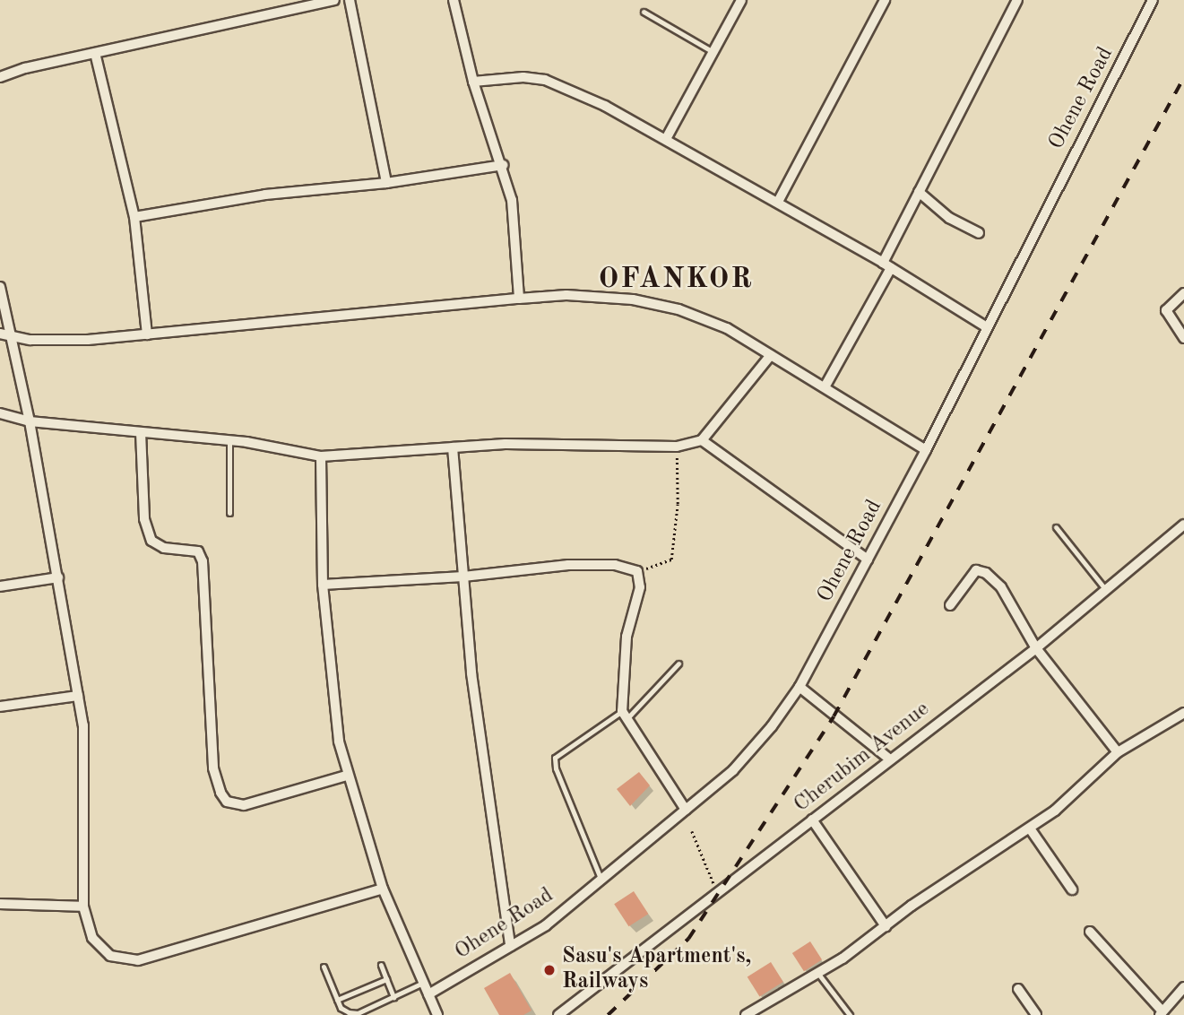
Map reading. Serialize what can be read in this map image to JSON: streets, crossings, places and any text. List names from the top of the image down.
{
  "streets": {
    "street": ["Ohene Road", "Cherubim Avenue"]
  },
  "districts": ["OFANKOR"],
  "places": ["Sasu's Apartment's, Railways"]
}
